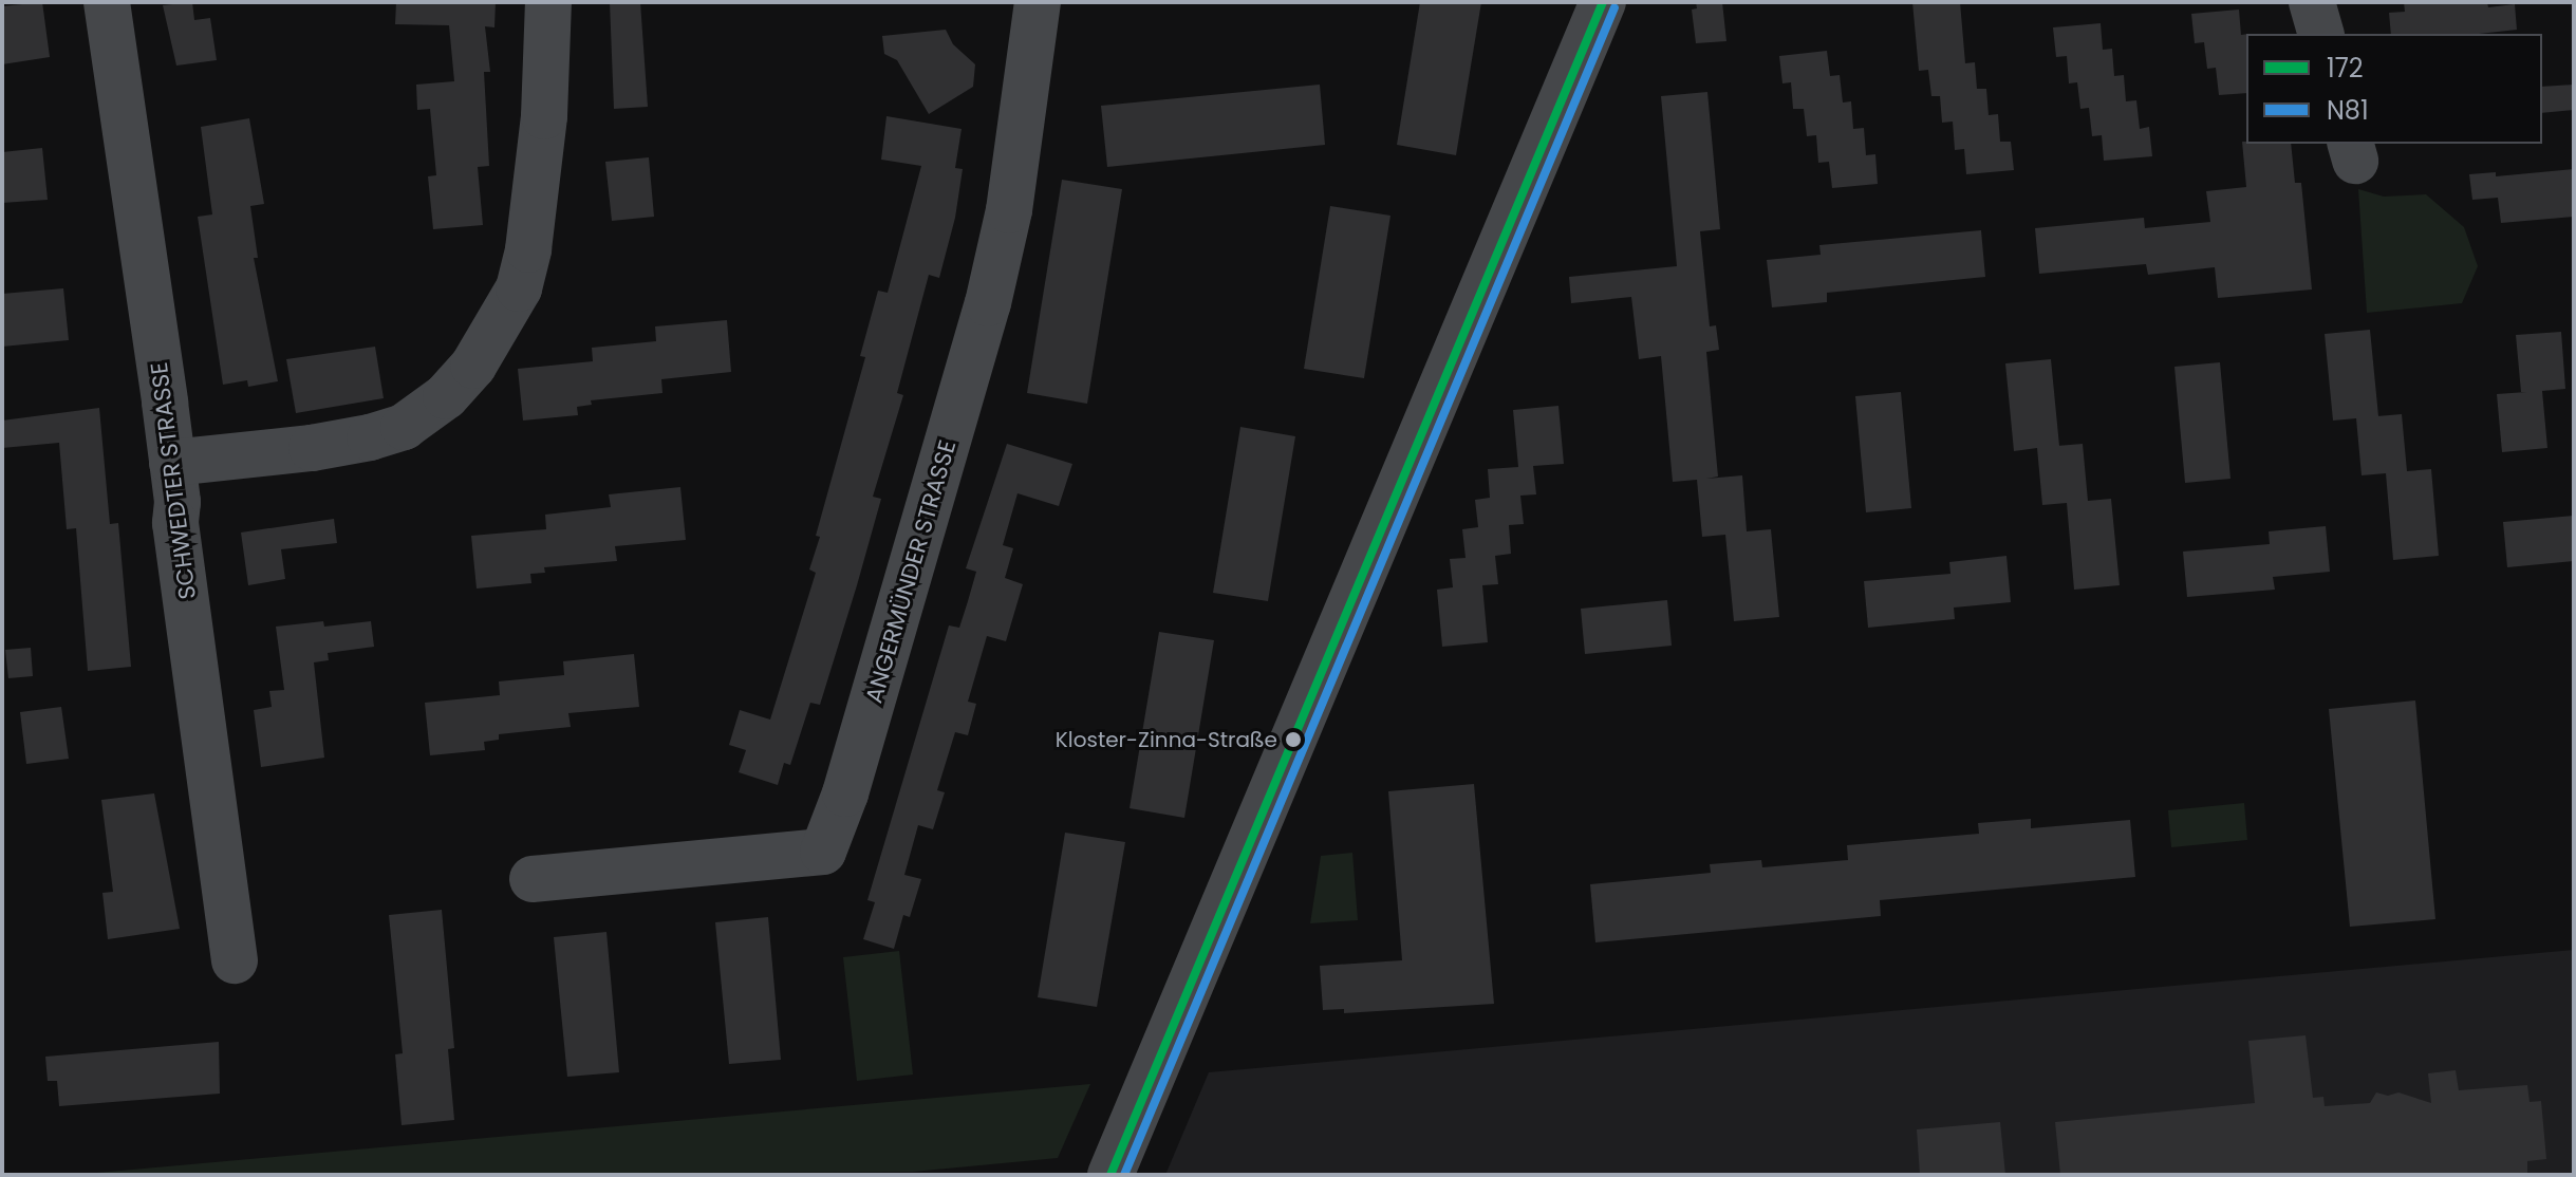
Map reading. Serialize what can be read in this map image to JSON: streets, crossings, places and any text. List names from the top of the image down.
{
  "streets": {
    "street": ["SCHWEDTER STRASSE", "ANGERMÜNDER STRASSE"]
  },
  "places": ["Kloster-Zinna-Straße"],
  "lines": ["transit line 172", "transit line N81"],
  "legend": ["172", "N81"]
}
